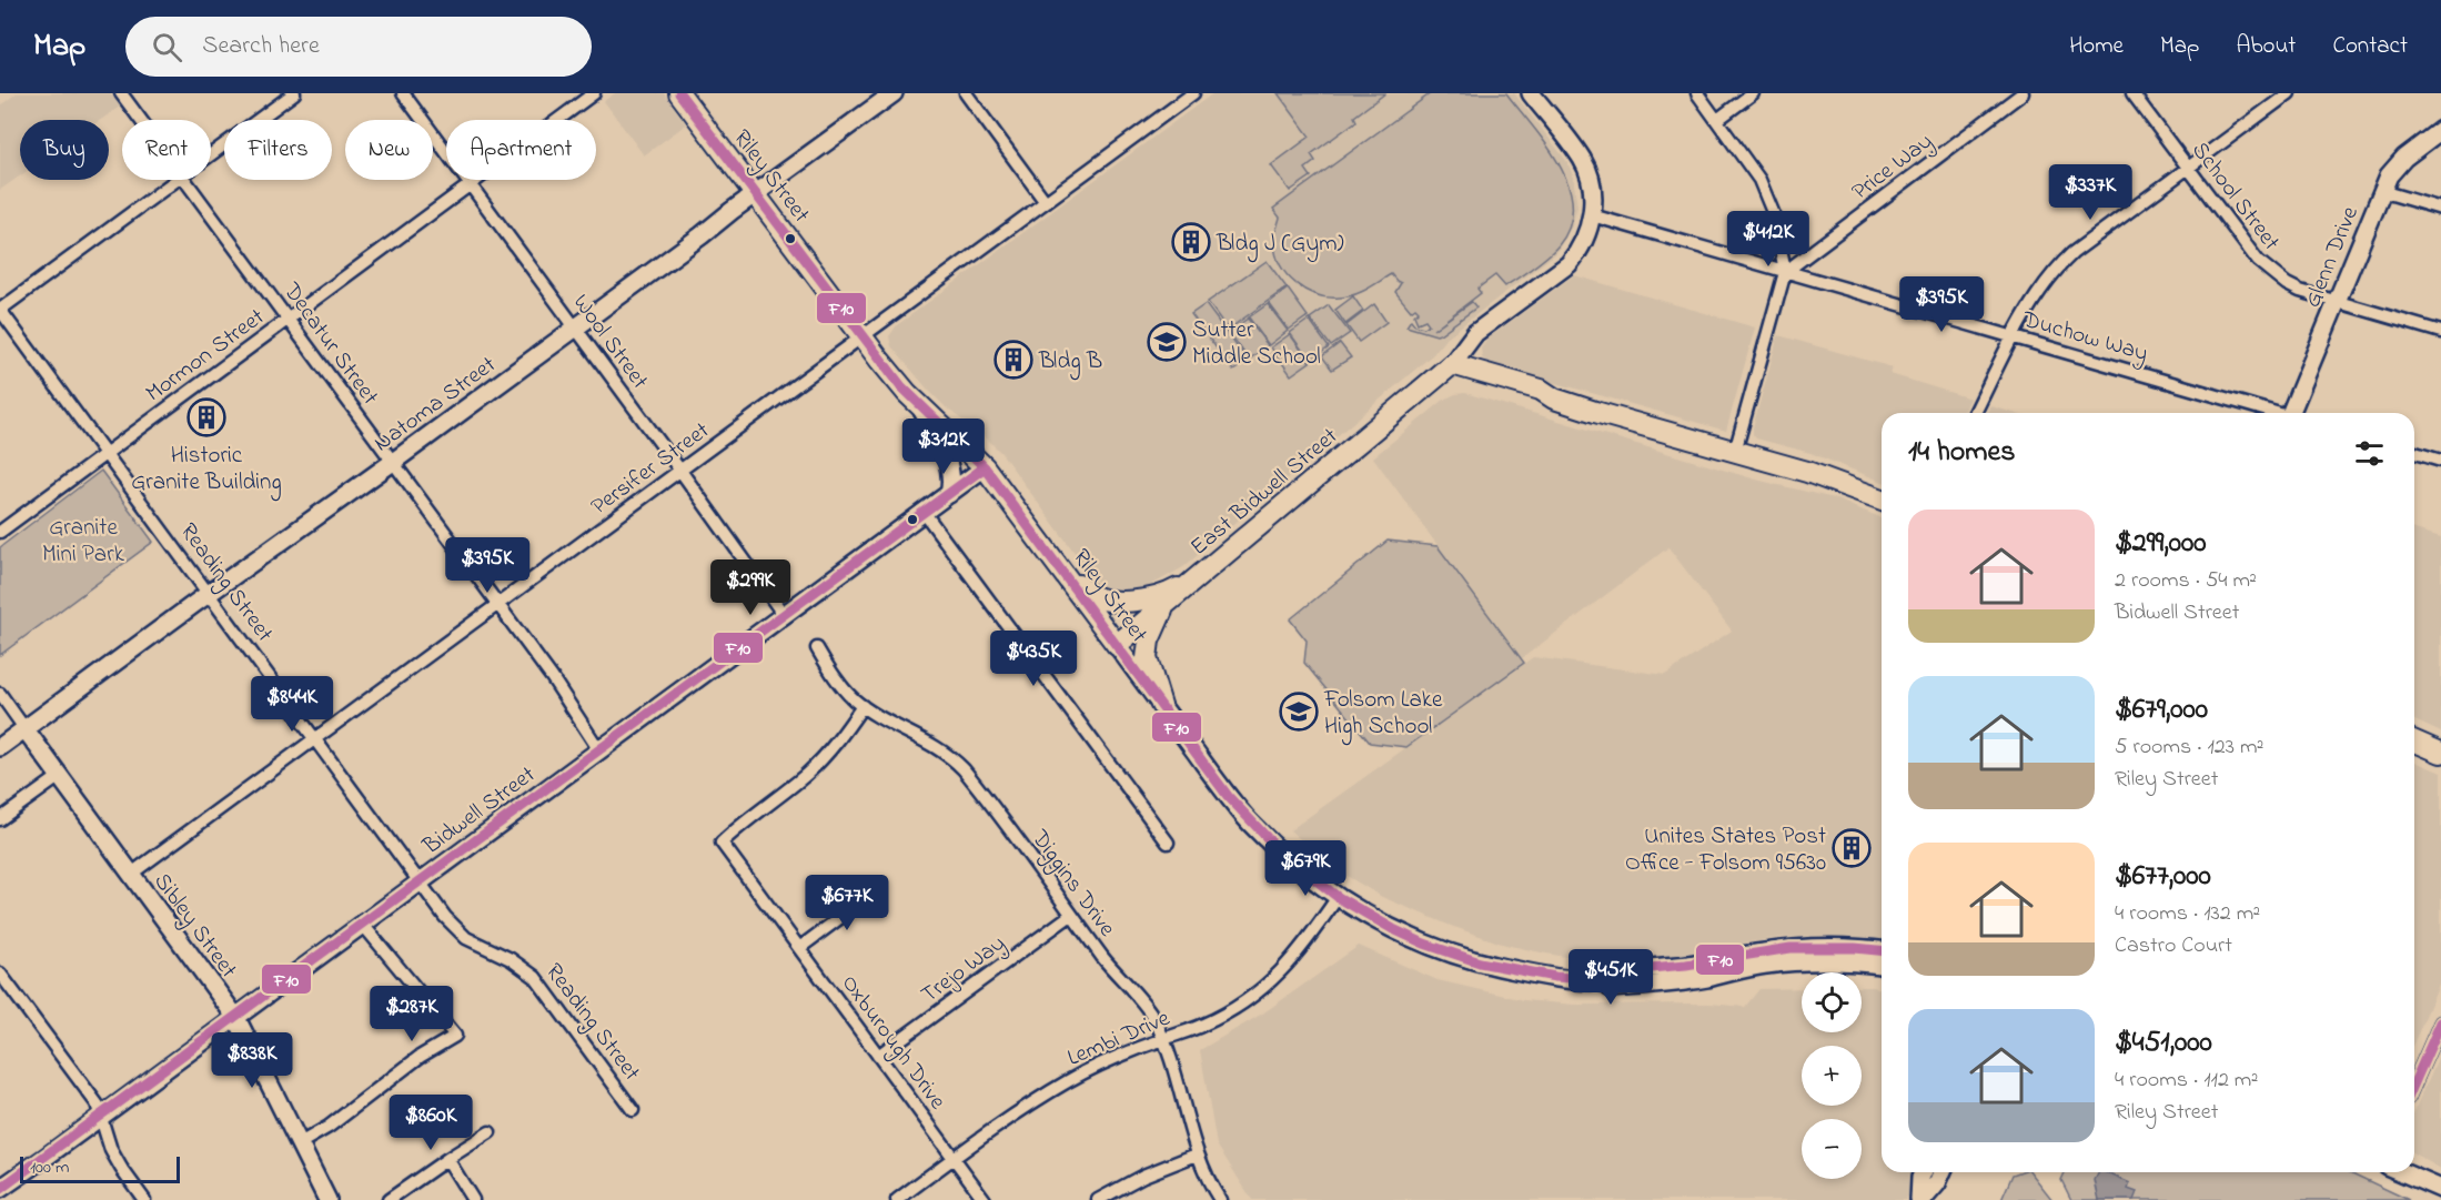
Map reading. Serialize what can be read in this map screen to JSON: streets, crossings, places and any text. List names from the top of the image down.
{
  "streets": {
    "main road": ["Riley Street", "East Bidwell Street"],
    "street": [
      "Price Way",
      "School Street",
      "Glenn Drive",
      "Duchow Way",
      "Wool Street",
      "Decatur Street",
      "Mormon Street",
      "Natoma Street",
      "Persifer Street",
      "Reading Street",
      "Bidwell Street",
      "Diggins Drive",
      "Sibley Street",
      "Trejo Way",
      "Lembi Drive",
      "Oxburough Drive"
    ]
  },
  "crossings": [
    ["Price Way", "Duchow Way"],
    ["Riley Street", "Natoma Street"],
    ["Riley Street", "Persifer Street"],
    ["Riley Street", "East Bidwell Street"],
    ["Riley Street", "Bidwell Street"],
    ["Riley Street", "Lembi Drive"],
    ["School Street", "Glenn Drive"],
    ["Wool Street", "Mormon Street"],
    ["Wool Street", "Natoma Street"],
    ["Wool Street", "Persifer Street"],
    ["Wool Street", "Bidwell Street"],
    ["Decatur Street", "Mormon Street"],
    ["Decatur Street", "Natoma Street"],
    ["Decatur Street", "Persifer Street"],
    ["Decatur Street", "Bidwell Street"],
    ["Mormon Street", "Reading Street"],
    ["Natoma Street", "Reading Street"],
    ["Natoma Street", "Sibley Street"],
    ["Persifer Street", "Reading Street"],
    ["Persifer Street", "Sibley Street"],
    ["Reading Street", "Bidwell Street"],
    ["Bidwell Street", "Sibley Street"],
    ["Diggins Drive", "Trejo Way"],
    ["Diggins Drive", "Lembi Drive"],
    ["Diggins Drive", "Oxburough Drive"],
    ["Trejo Way", "Oxburough Drive"],
    ["Lembi Drive", "Oxburough Drive"]
  ],
  "parks": ["Granite Mini Park"],
  "places": {
    "building": [
      "Bldg J (Gym)",
      "Bldg B",
      "Historic Granite Building",
      "Unites States Post Office - Folsom 95630"
    ],
    "school or university": ["Sutter Middle School", "Folsom Lake High School"]
  },
  "lines": ["transit line F10"],
  "scale_bar": "100 m",
  "page": {
    "header": "Map",
    "search": "Search here",
    "nav": [
      "Home",
      "Map",
      "About",
      "Contact"
    ],
    "chip": [
      "Buy",
      "Rent",
      "Filters",
      "New",
      "Apartment"
    ],
    "price": [
      "$337K",
      "$412K",
      "$395K",
      "$312K",
      "$395K",
      "$299K",
      "$435K",
      "$844K",
      "$679K",
      "$677K",
      "$451K",
      "$287K",
      "$838K",
      "$860K"
    ],
    "heading": "14 homes",
    "list": [
      {
        "name": "$299,000",
        "note": "2 rooms · 54 m² · Bidwell Street"
      },
      {
        "name": "$679,000",
        "note": "5 rooms · 123 m² · Riley Street"
      },
      {
        "name": "$677,000",
        "note": "4 rooms · 132 m² · Castro Court"
      },
      {
        "name": "$451,000",
        "note": "4 rooms · 112 m² · Riley Street"
      }
    ],
    "map_buttons": ["+", "−"],
    "scale": "100 m"
  }
}
